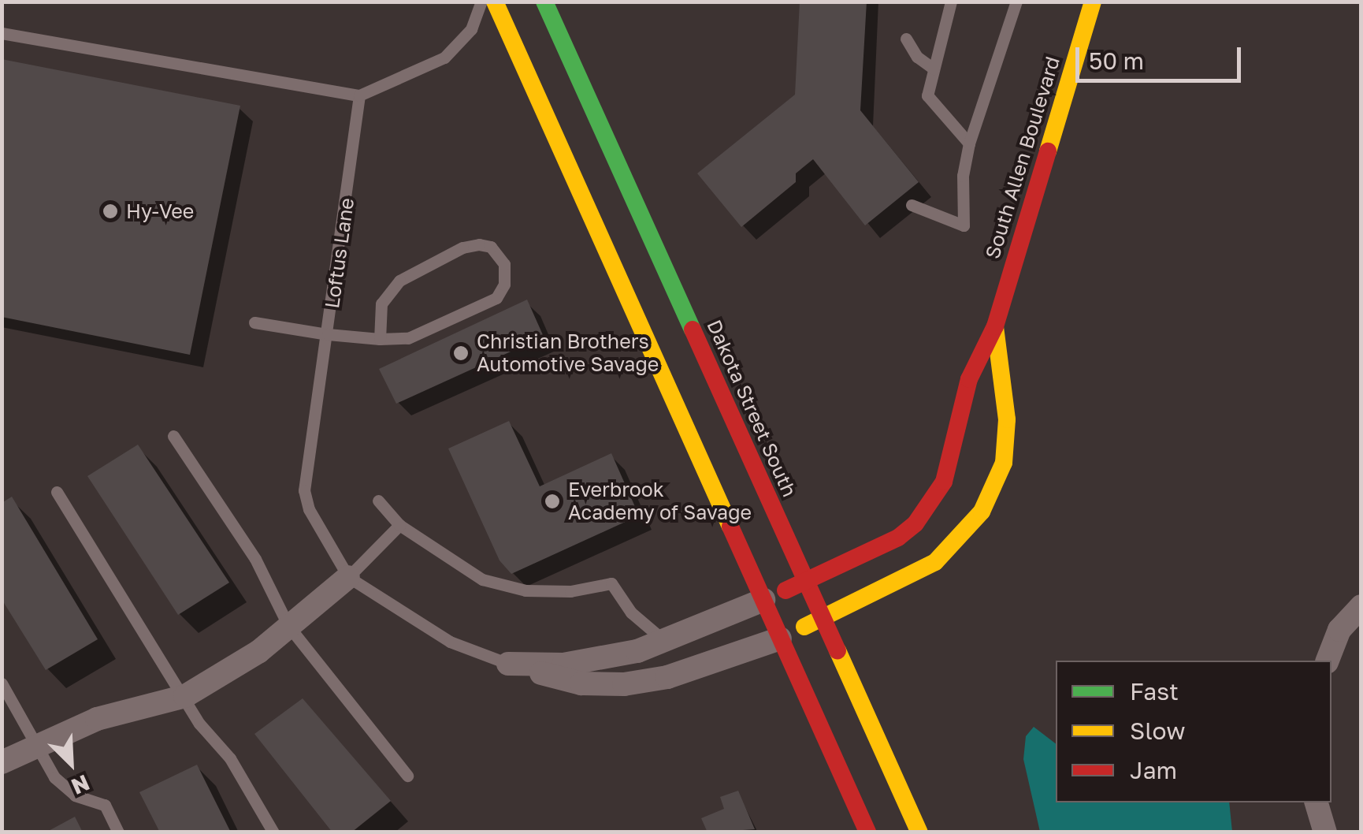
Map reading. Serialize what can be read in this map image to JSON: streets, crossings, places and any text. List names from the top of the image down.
{
  "streets": {
    "main road": ["South Allen Boulevard", "Dakota Street South"],
    "street": ["Loftus Lane"]
  },
  "crossings": [
    ["South Allen Boulevard", "Loftus Lane"],
    ["South Allen Boulevard", "Dakota Street South"]
  ],
  "places": ["Hy-Vee", "Christian Brothers Automotive Savage", "Everbrook Academy of Savage"],
  "legend": ["Fast", "Slow", "Jam"],
  "scale_bar": "50 m",
  "north": "bottom right"
}
